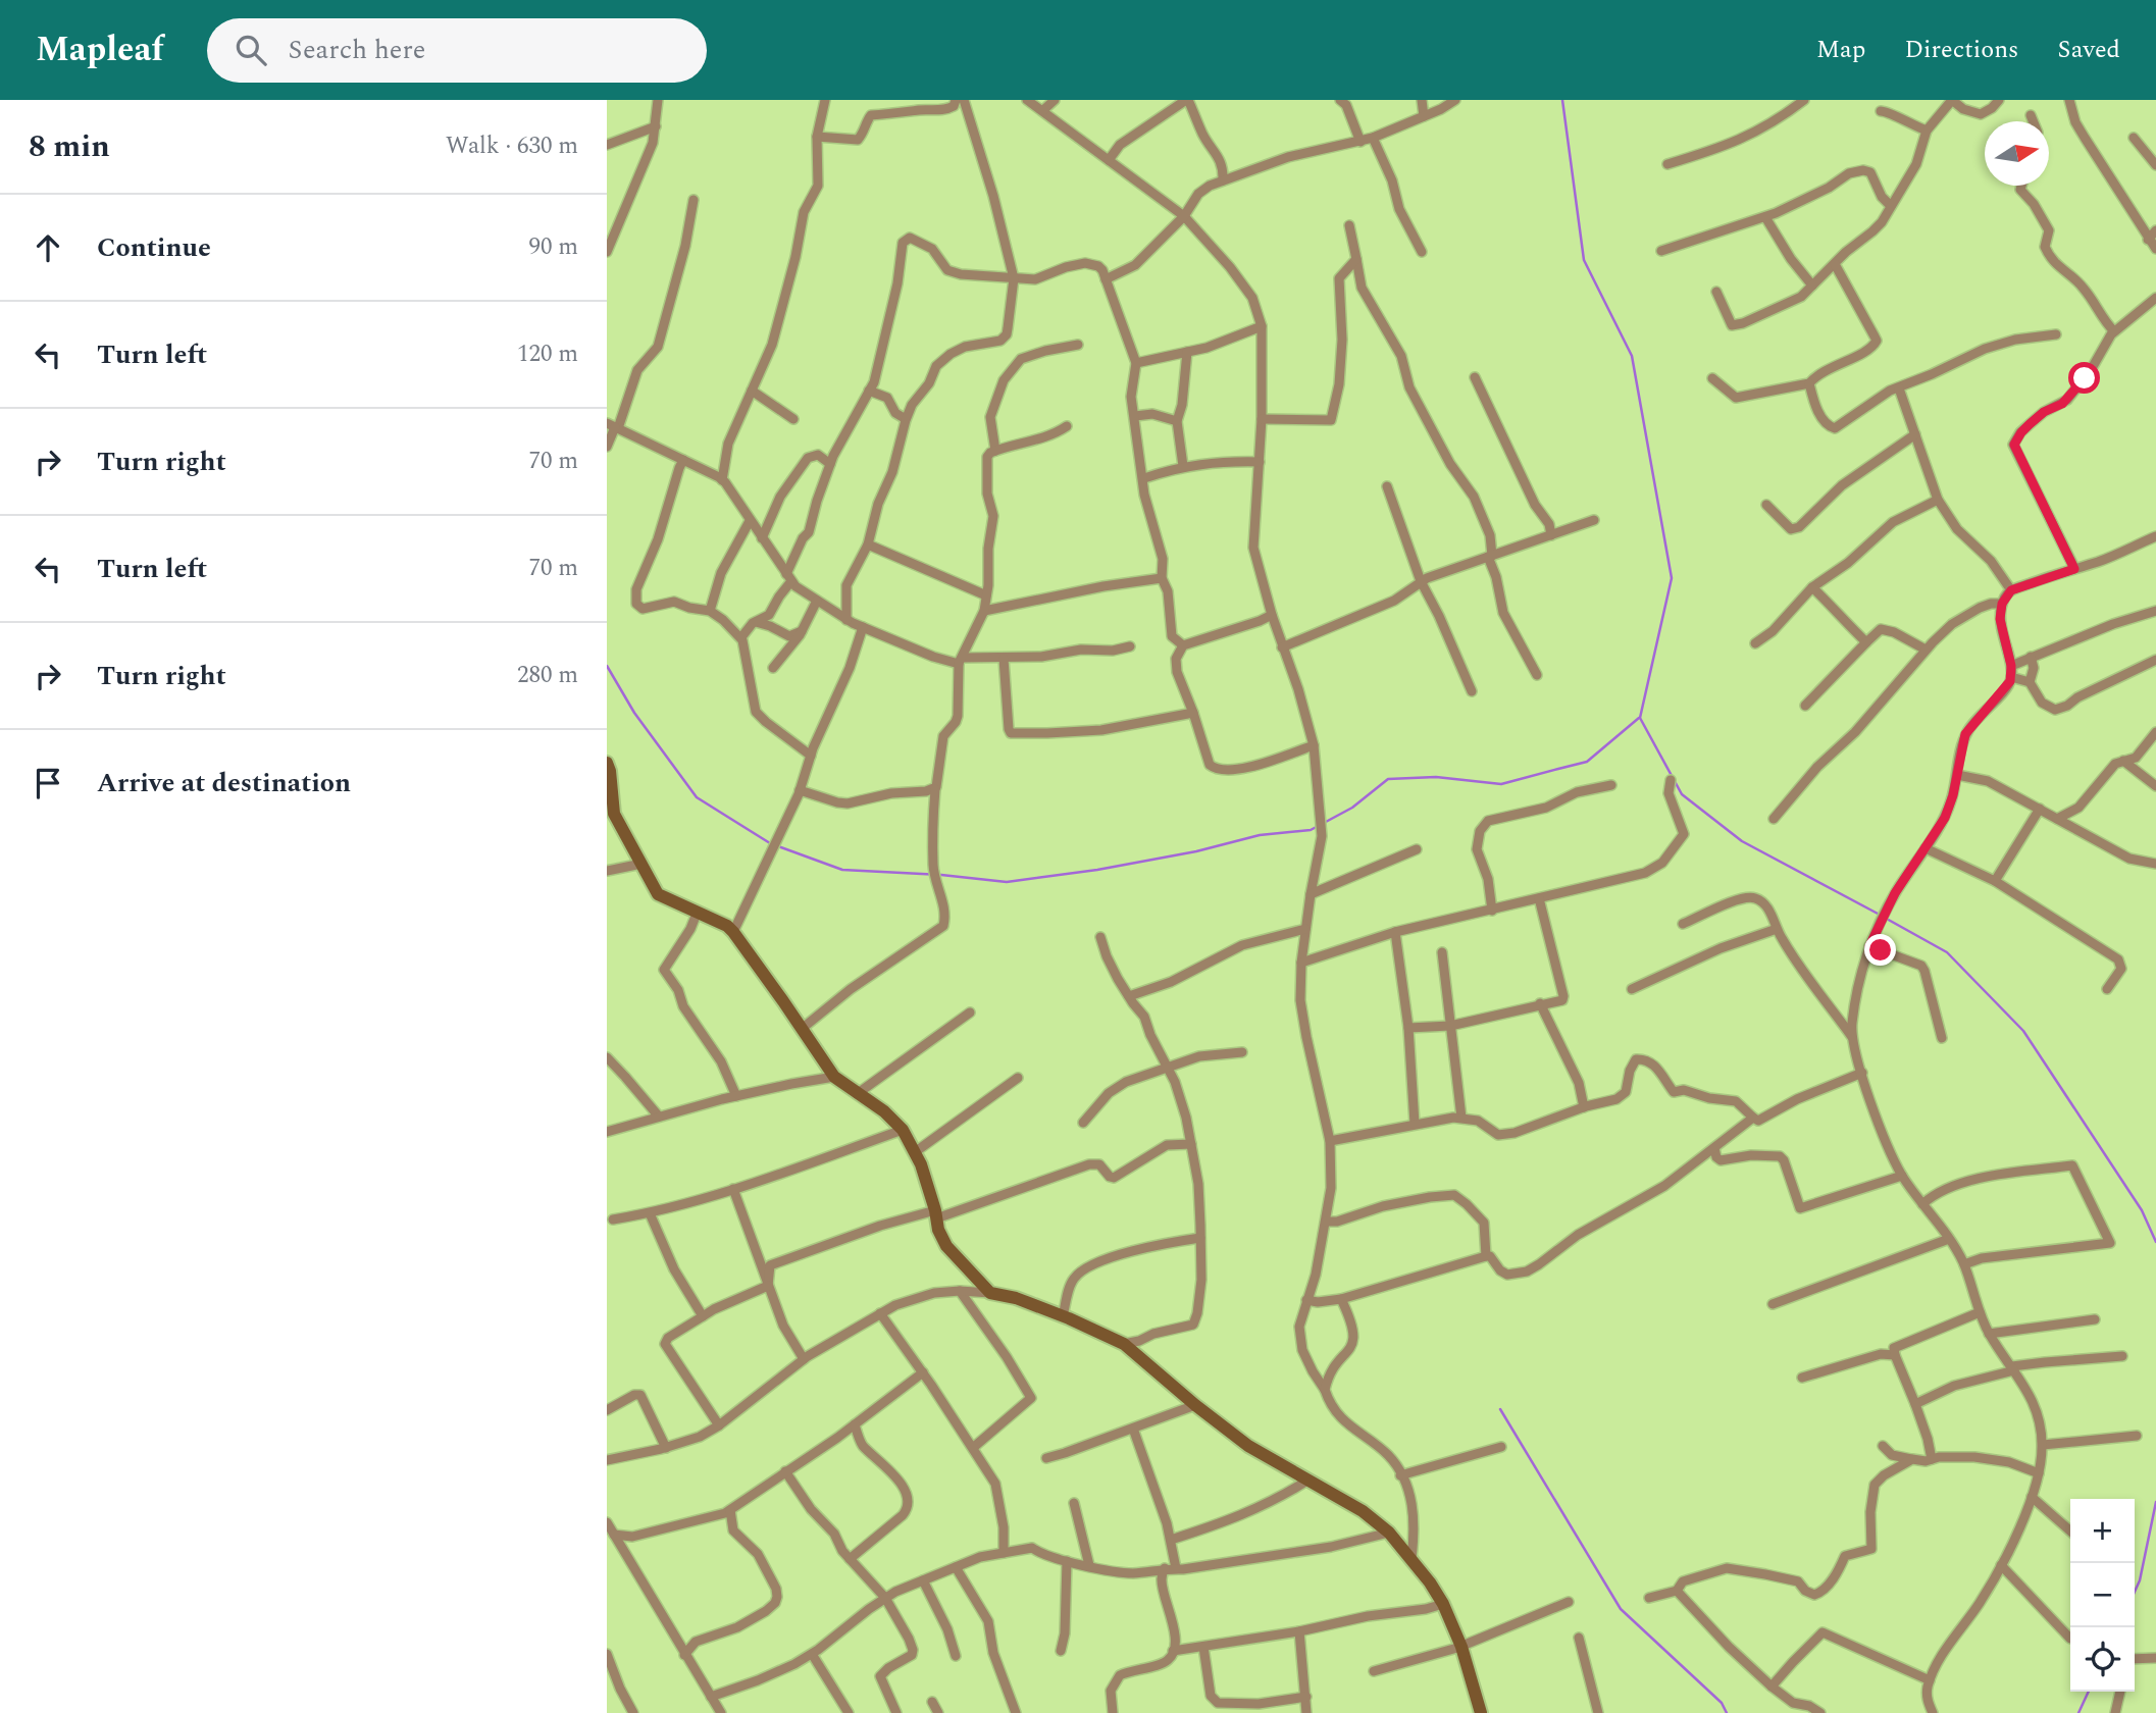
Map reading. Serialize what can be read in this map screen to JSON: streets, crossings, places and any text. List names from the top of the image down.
{
  "north": "right",
  "page": {
    "header": "Mapleaf",
    "search": "Search here",
    "nav": ["Map", "Directions", "Saved"],
    "heading": ["8 min", "Walk · 630 m"],
    "list": [
      ["Continue", "90 m"],
      ["Turn left", "120 m"],
      ["Turn right", "70 m"],
      ["Turn left", "70 m"],
      ["Turn right", "280 m"],
      "Arrive at destination"
    ],
    "map_buttons": ["+", "−"]
  }
}
